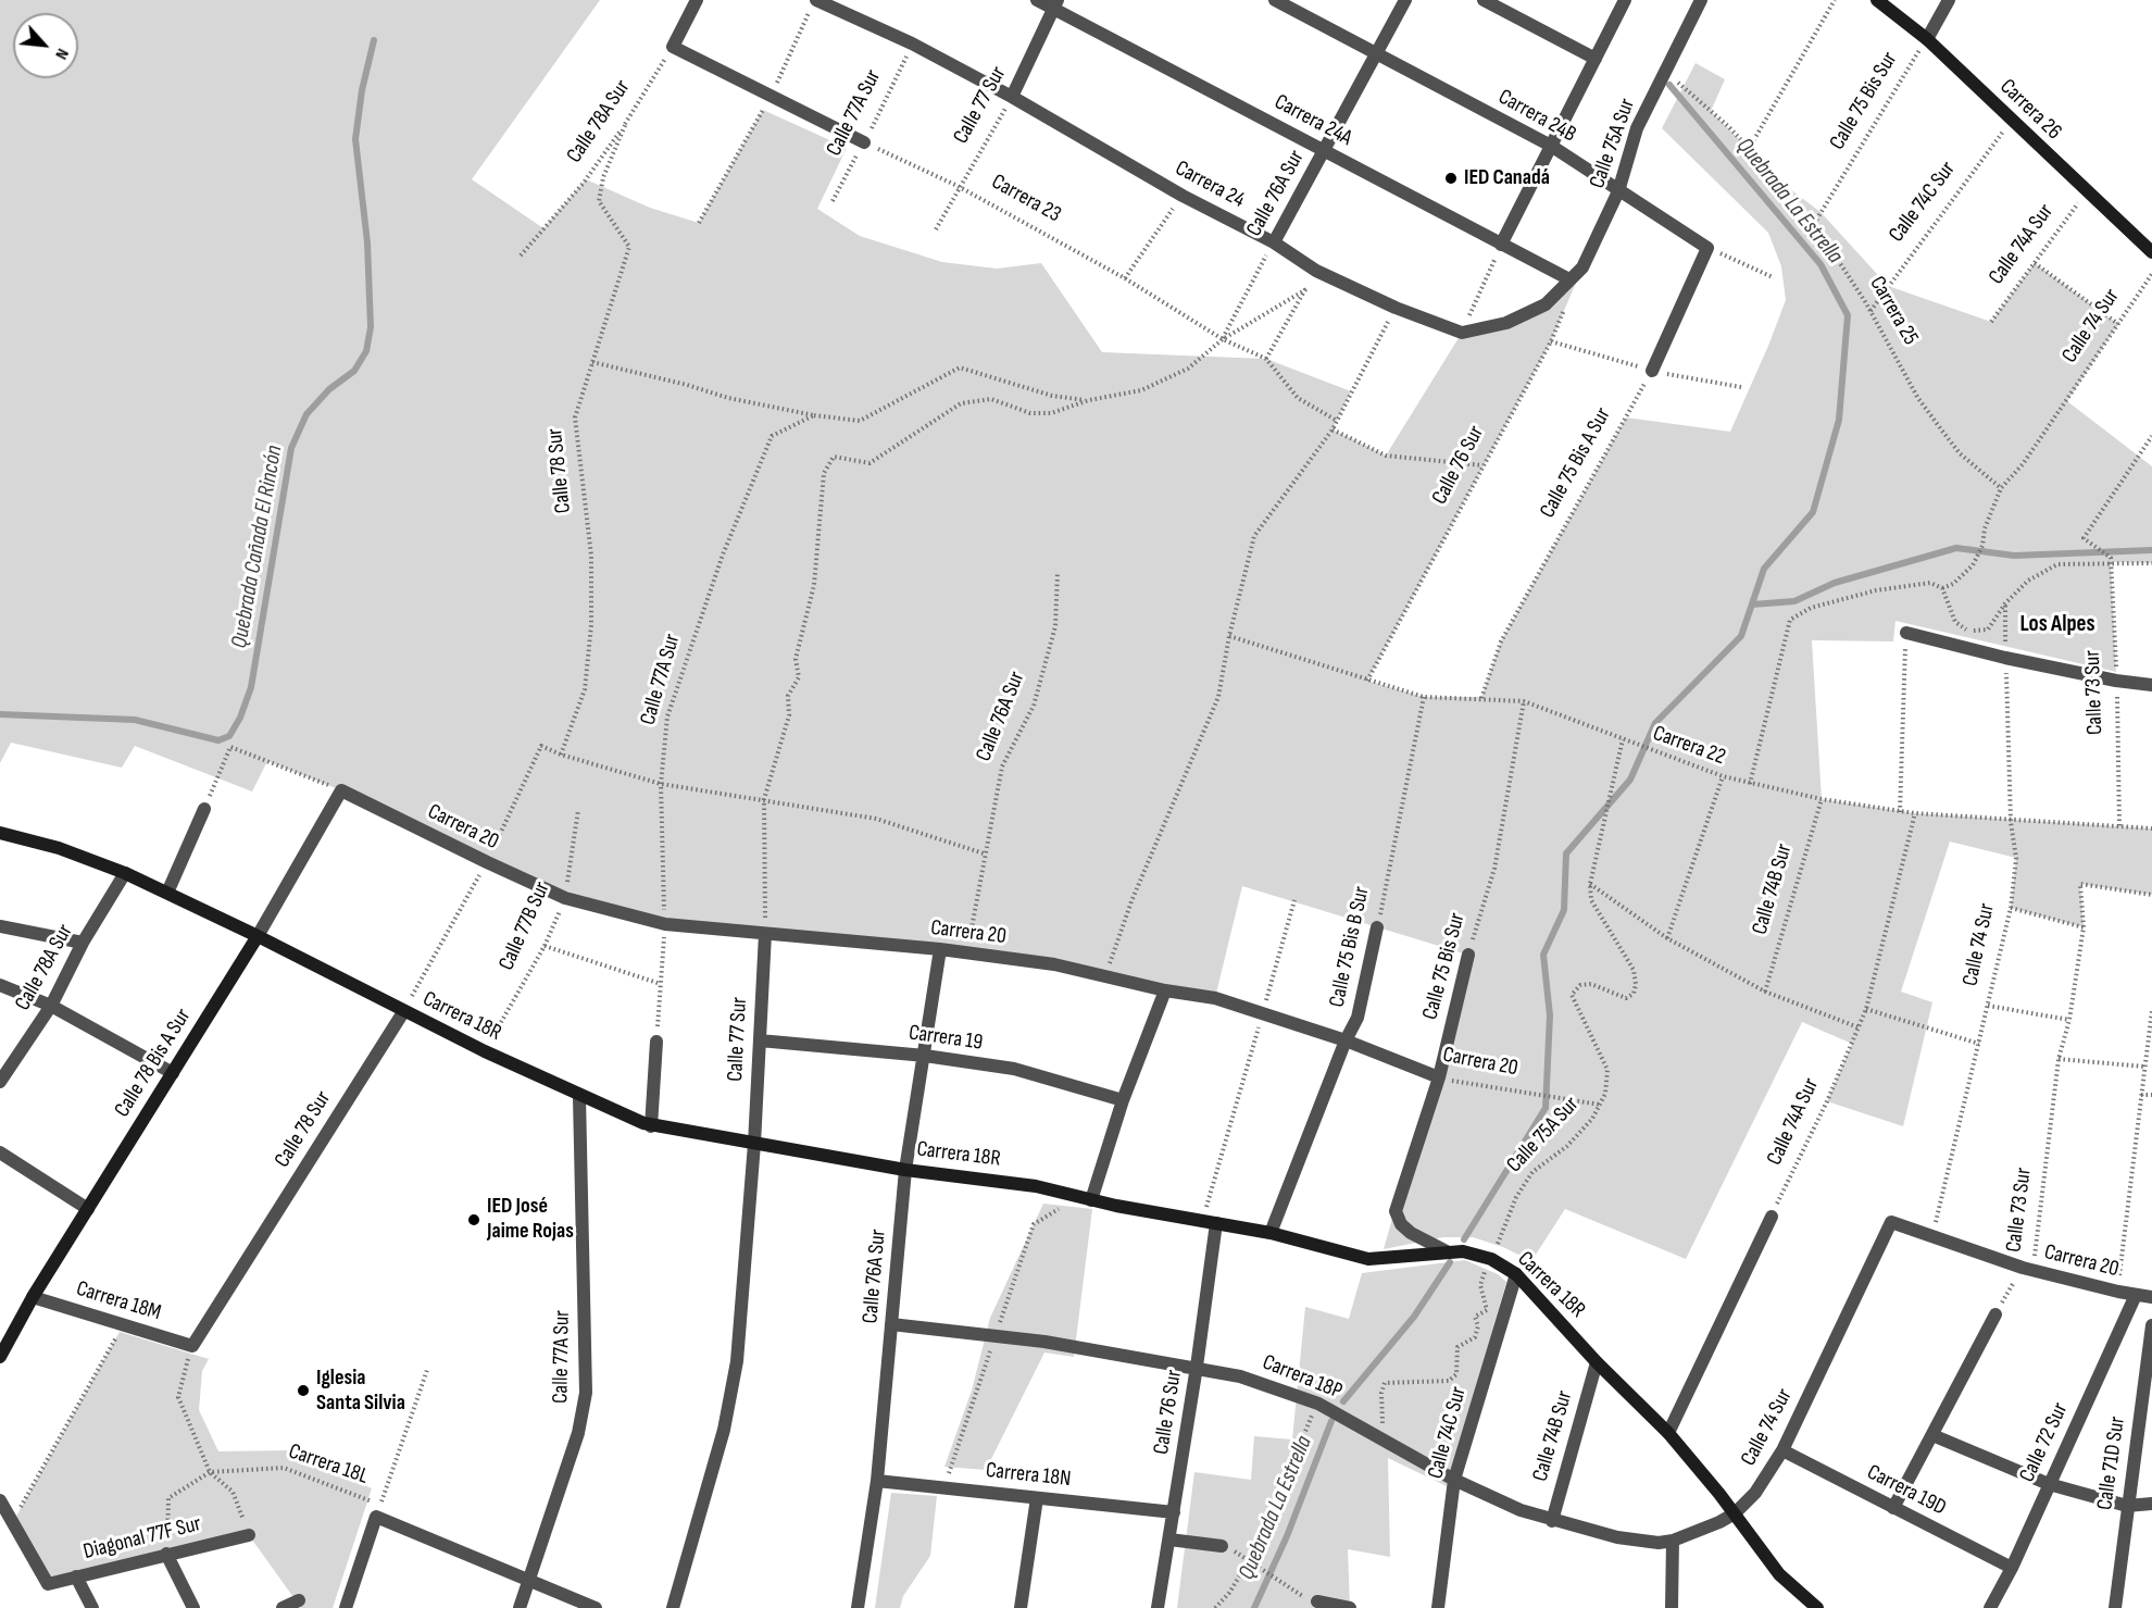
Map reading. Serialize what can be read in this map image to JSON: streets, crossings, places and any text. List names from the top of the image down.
{
  "streets": {
    "street": [
      "Calle 75 Bis Sur",
      "Calle 77 Sur",
      "Carrera 26",
      "Calle 77A Sur",
      "Carrera 24B",
      "Carrera 24A",
      "Calle 78A Sur",
      "Calle 75A Sur",
      "Carrera 24",
      "Calle 76A Sur",
      "Calle 74C Sur",
      "Calle 74 Sur",
      "Calle 76 Sur",
      "Calle 78 Sur",
      "Carrera 20",
      "Calle 74B Sur",
      "Calle 75 Bis B Sur",
      "Carrera 18R",
      "Carrera 19",
      "Calle 78 Bis A Sur",
      "Carrera 18M",
      "Carrera 18P",
      "Calle 72 Sur",
      "Calle 71D Sur",
      "Carrera 18L",
      "Carrera 18N",
      "Carrera 19D",
      "Diagonal 77F Sur"
    ],
    "path": [
      "Carrera 23",
      "Calle 74A Sur",
      "Carrera 25",
      "Calle 75 Bis A Sur",
      "Calle 73 Sur",
      "Carrera 22",
      "Calle 77B Sur"
    ]
  },
  "crossings": [
    ["Calle 75 Bis Sur", "Carrera 26"],
    ["Calle 75 Bis Sur", "Carrera 25"],
    ["Calle 75 Bis Sur", "Carrera 22"],
    ["Calle 75 Bis Sur", "Carrera 20"],
    ["Calle 75 Bis Sur", "Carrera 18R"],
    ["Calle 77 Sur", "Carrera 24A"],
    ["Calle 77 Sur", "Carrera 24"],
    ["Calle 77 Sur", "Carrera 23"],
    ["Calle 77 Sur", "Carrera 20"],
    ["Calle 77 Sur", "Carrera 18R"],
    ["Calle 77 Sur", "Carrera 19"],
    ["Carrera 26", "Calle 74C Sur"],
    ["Carrera 26", "Calle 74A Sur"],
    ["Calle 77A Sur", "Carrera 24"],
    ["Calle 77A Sur", "Carrera 23"],
    ["Calle 77A Sur", "Carrera 20"],
    ["Calle 77A Sur", "Carrera 18R"],
    ["Calle 77A Sur", "Carrera 18L"],
    ["Carrera 24B", "Calle 75A Sur"],
    ["Carrera 24B", "Calle 76A Sur"],
    ["Carrera 24A", "Calle 75A Sur"],
    ["Carrera 24A", "Calle 76A Sur"],
    ["Calle 78A Sur", "Calle 78 Sur"],
    ["Calle 78A Sur", "Carrera 18R"],
    ["Calle 75A Sur", "Carrera 25"],
    ["Calle 75A Sur", "Carrera 20"],
    ["Calle 75A Sur", "Carrera 18R"],
    ["Calle 75A Sur", "Carrera 18P"],
    ["Carrera 24", "Calle 76A Sur"],
    ["Calle 76A Sur", "Carrera 23"],
    ["Calle 76A Sur", "Carrera 20"],
    ["Calle 76A Sur", "Carrera 18R"],
    ["Calle 76A Sur", "Carrera 19"],
    ["Calle 76A Sur", "Carrera 18P"],
    ["Calle 76A Sur", "Carrera 18N"],
    ["Calle 74C Sur", "Carrera 25"],
    ["Calle 74C Sur", "Carrera 18R"],
    ["Calle 74C Sur", "Carrera 18P"],
    ["Calle 74A Sur", "Carrera 22"],
    ["Carrera 25", "Calle 74 Sur"],
    ["Calle 74 Sur", "Carrera 22"],
    ["Calle 74 Sur", "Carrera 20"],
    ["Calle 74 Sur", "Carrera 18R"],
    ["Calle 74 Sur", "Carrera 18P"],
    ["Calle 74 Sur", "Carrera 19D"],
    ["Calle 75 Bis A Sur", "Carrera 22"],
    ["Calle 76 Sur", "Carrera 22"],
    ["Calle 76 Sur", "Carrera 18R"],
    ["Calle 76 Sur", "Carrera 18P"],
    ["Calle 76 Sur", "Carrera 18N"],
    ["Calle 78 Sur", "Carrera 18R"],
    ["Calle 78 Sur", "Carrera 18M"],
    ["Calle 73 Sur", "Carrera 22"],
    ["Calle 73 Sur", "Carrera 20"],
    ["Carrera 22", "Calle 74B Sur"],
    ["Carrera 22", "Calle 75 Bis B Sur"],
    ["Carrera 20", "Calle 77B Sur"],
    ["Carrera 20", "Calle 75 Bis B Sur"],
    ["Carrera 20", "Calle 78 Bis A Sur"],
    ["Carrera 20", "Calle 72 Sur"],
    ["Calle 74B Sur", "Carrera 18R"],
    ["Calle 74B Sur", "Carrera 18P"],
    ["Calle 77B Sur", "Carrera 18R"],
    ["Calle 75 Bis B Sur", "Carrera 18R"],
    ["Carrera 18R", "Calle 78 Bis A Sur"],
    ["Calle 78 Bis A Sur", "Carrera 18M"],
    ["Calle 72 Sur", "Carrera 19D"],
    ["Carrera 18L", "Diagonal 77F Sur"]
  ],
  "districts": ["Los Alpes"],
  "water": ["Quebrada La Estrella", "Quebrada Cañada El Rincón"],
  "places": ["IED Canadá", "IED José Jaime Rojas", "Iglesia Santa Silvia"],
  "north": "bottom right"
}
